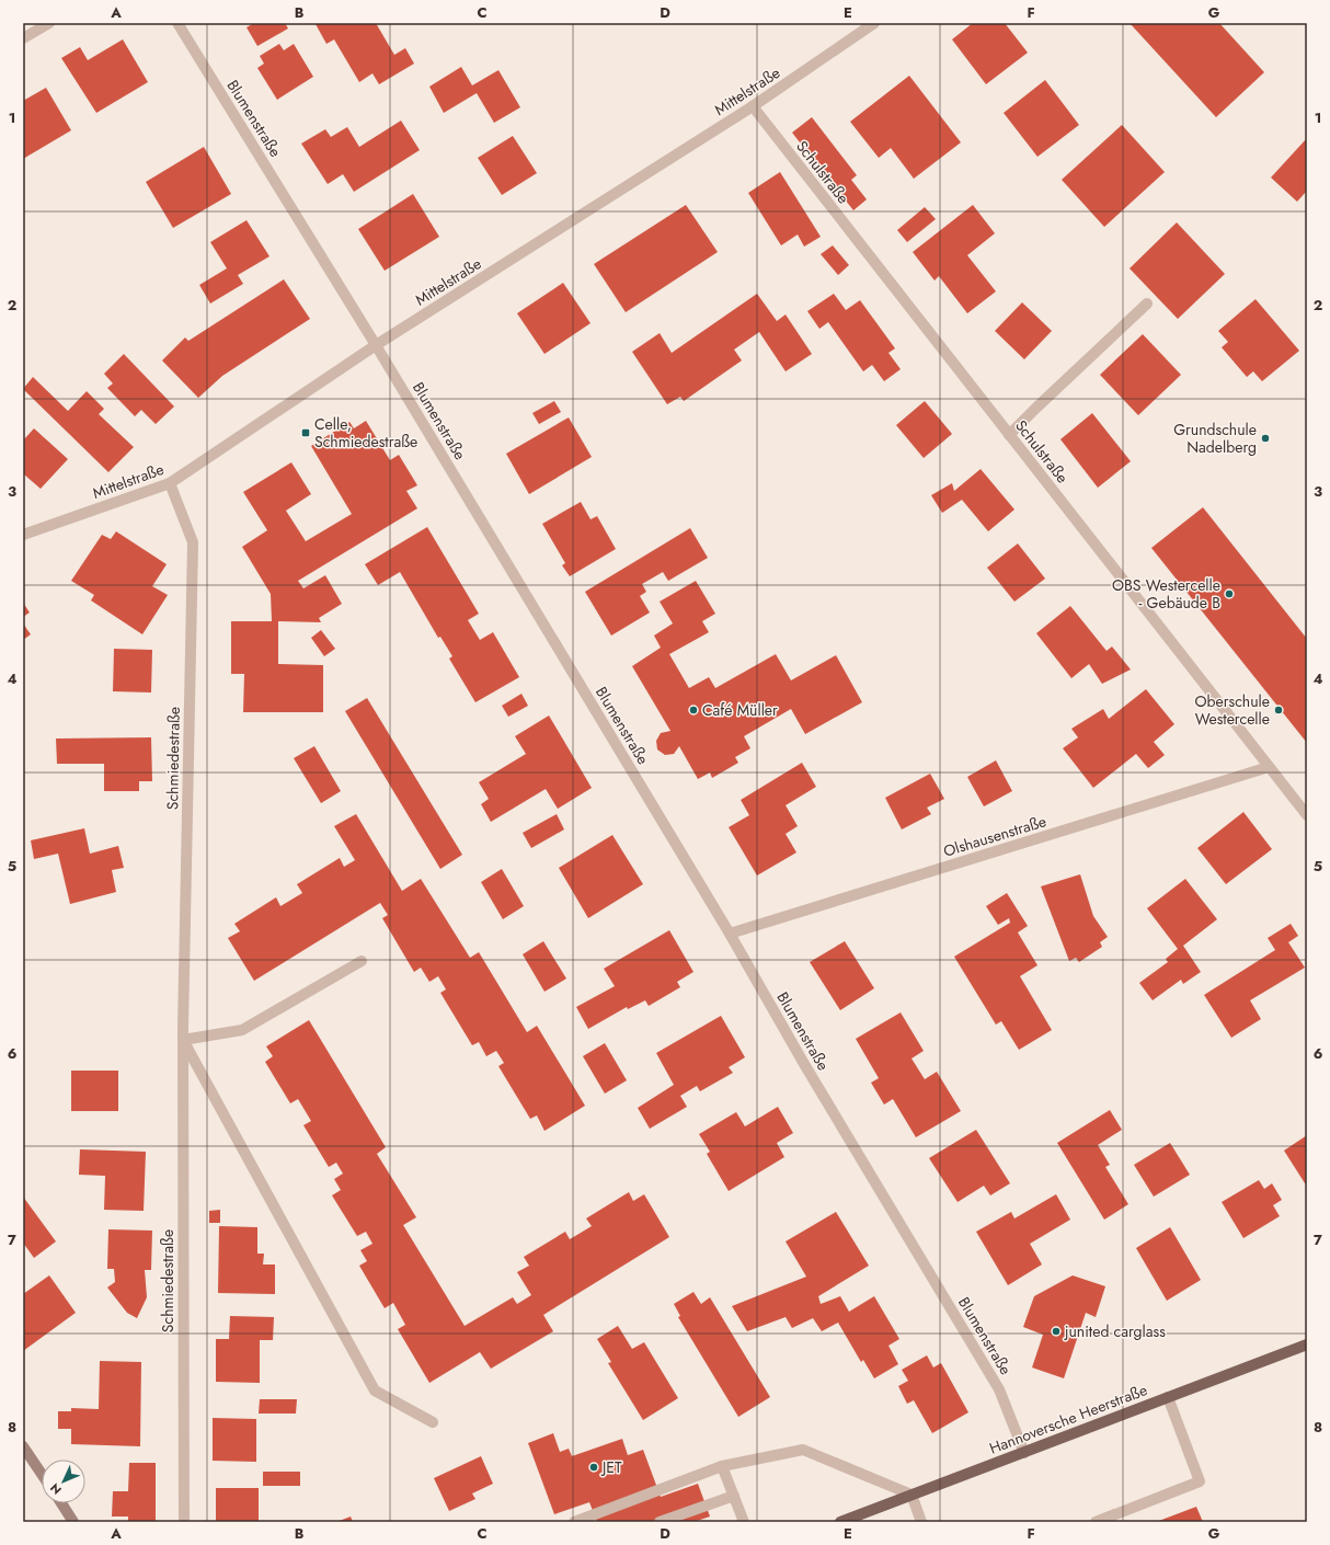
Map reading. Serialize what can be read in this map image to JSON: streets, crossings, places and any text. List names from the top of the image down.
{
  "streets": {
    "main road": ["Hannoversche Heerstraße"],
    "street": [
      "Mittelstraße",
      "Blumenstraße",
      "Schulstraße",
      "Schmiedestraße",
      "Olshausenstraße"
    ]
  },
  "crossings": [
    ["Mittelstraße", "Blumenstraße"],
    ["Mittelstraße", "Schulstraße"],
    ["Mittelstraße", "Schmiedestraße"],
    ["Blumenstraße", "Olshausenstraße"],
    ["Blumenstraße", "Hannoversche Heerstraße"],
    ["Schulstraße", "Olshausenstraße"]
  ],
  "places": {
    "transit": ["Celle, Schmiedestraße"],
    "other": [
      "Grundschule Nadelberg",
      "OBS Westercelle - Gebäude B",
      "Café Müller",
      "Oberschule Westercelle",
      "junited carglass",
      "JET"
    ]
  },
  "north": "bottom left",
  "grid": {
    "columns": [
      "A",
      "B",
      "C",
      "D",
      "E",
      "F",
      "G"
    ],
    "rows": [
      "1",
      "2",
      "3",
      "4",
      "5",
      "6",
      "7",
      "8"
    ]
  }
}
